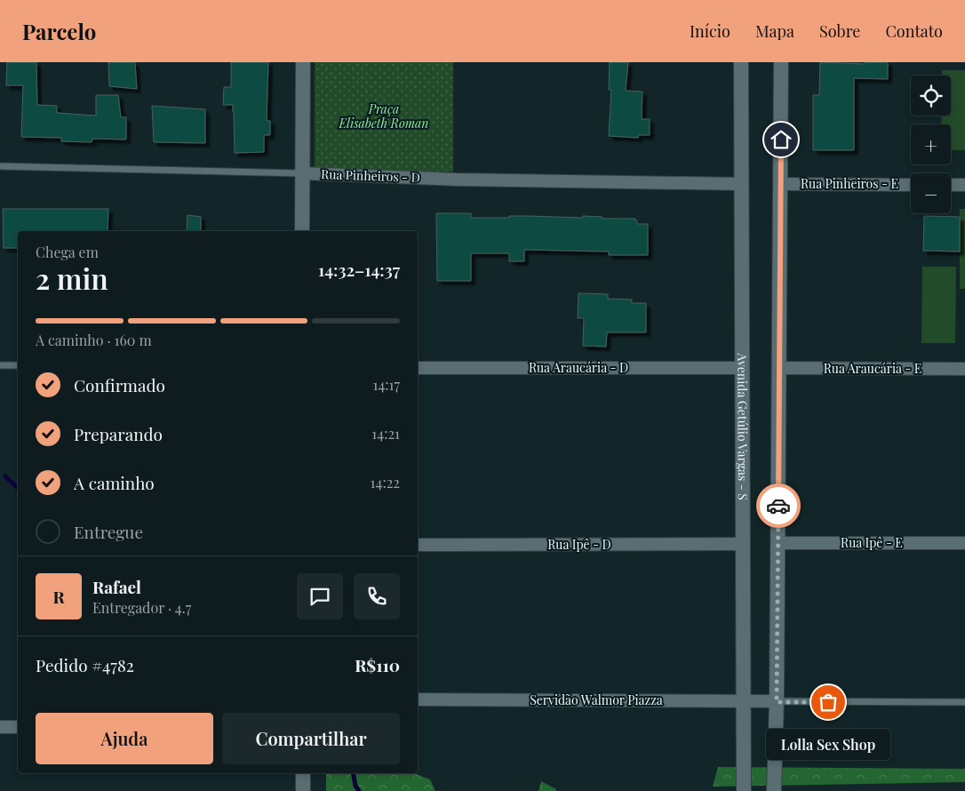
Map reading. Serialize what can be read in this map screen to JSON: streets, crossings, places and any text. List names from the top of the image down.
{
  "streets": {
    "street": [
      "Rua Pinheiros - D",
      "Rua Pinheiros - E",
      "Rua Araucária - D",
      "Rua Araucária - E",
      "Avenida Getúlio Vargas - S",
      "Rua Ipê - E",
      "Rua Ipê - D",
      "Servidão Walmor Piazza"
    ]
  },
  "crossings": [
    ["Rua Pinheiros - D", "Avenida Getúlio Vargas - S"],
    ["Rua Araucária - D", "Avenida Getúlio Vargas - S"],
    ["Avenida Getúlio Vargas - S", "Rua Ipê - D"],
    ["Avenida Getúlio Vargas - S", "Servidão Walmor Piazza"]
  ],
  "parks": ["Praça Elisabeth Roman"],
  "places": ["Lolla Sex Shop"],
  "page": {
    "header": "Parcelo",
    "nav": [
      "Início",
      "Mapa",
      "Sobre",
      "Contato"
    ],
    "map_buttons": ["+", "−"],
    "heading": ["2 min", "Chega em", "14:32–14:37"],
    "panel": [
      "Rafael",
      "Entregador · 4.7",
      "Pedido #4782",
      "R$110"
    ],
    "bar": "A caminho · 160 m",
    "list": [
      ["Confirmado", "14:17"],
      ["Preparando", "14:21"],
      ["A caminho", "14:22"],
      "Entregue"
    ],
    "round": "R",
    "buttons": ["Ajuda", "Compartilhar"],
    "bubble": "Lolla Sex Shop"
  }
}
